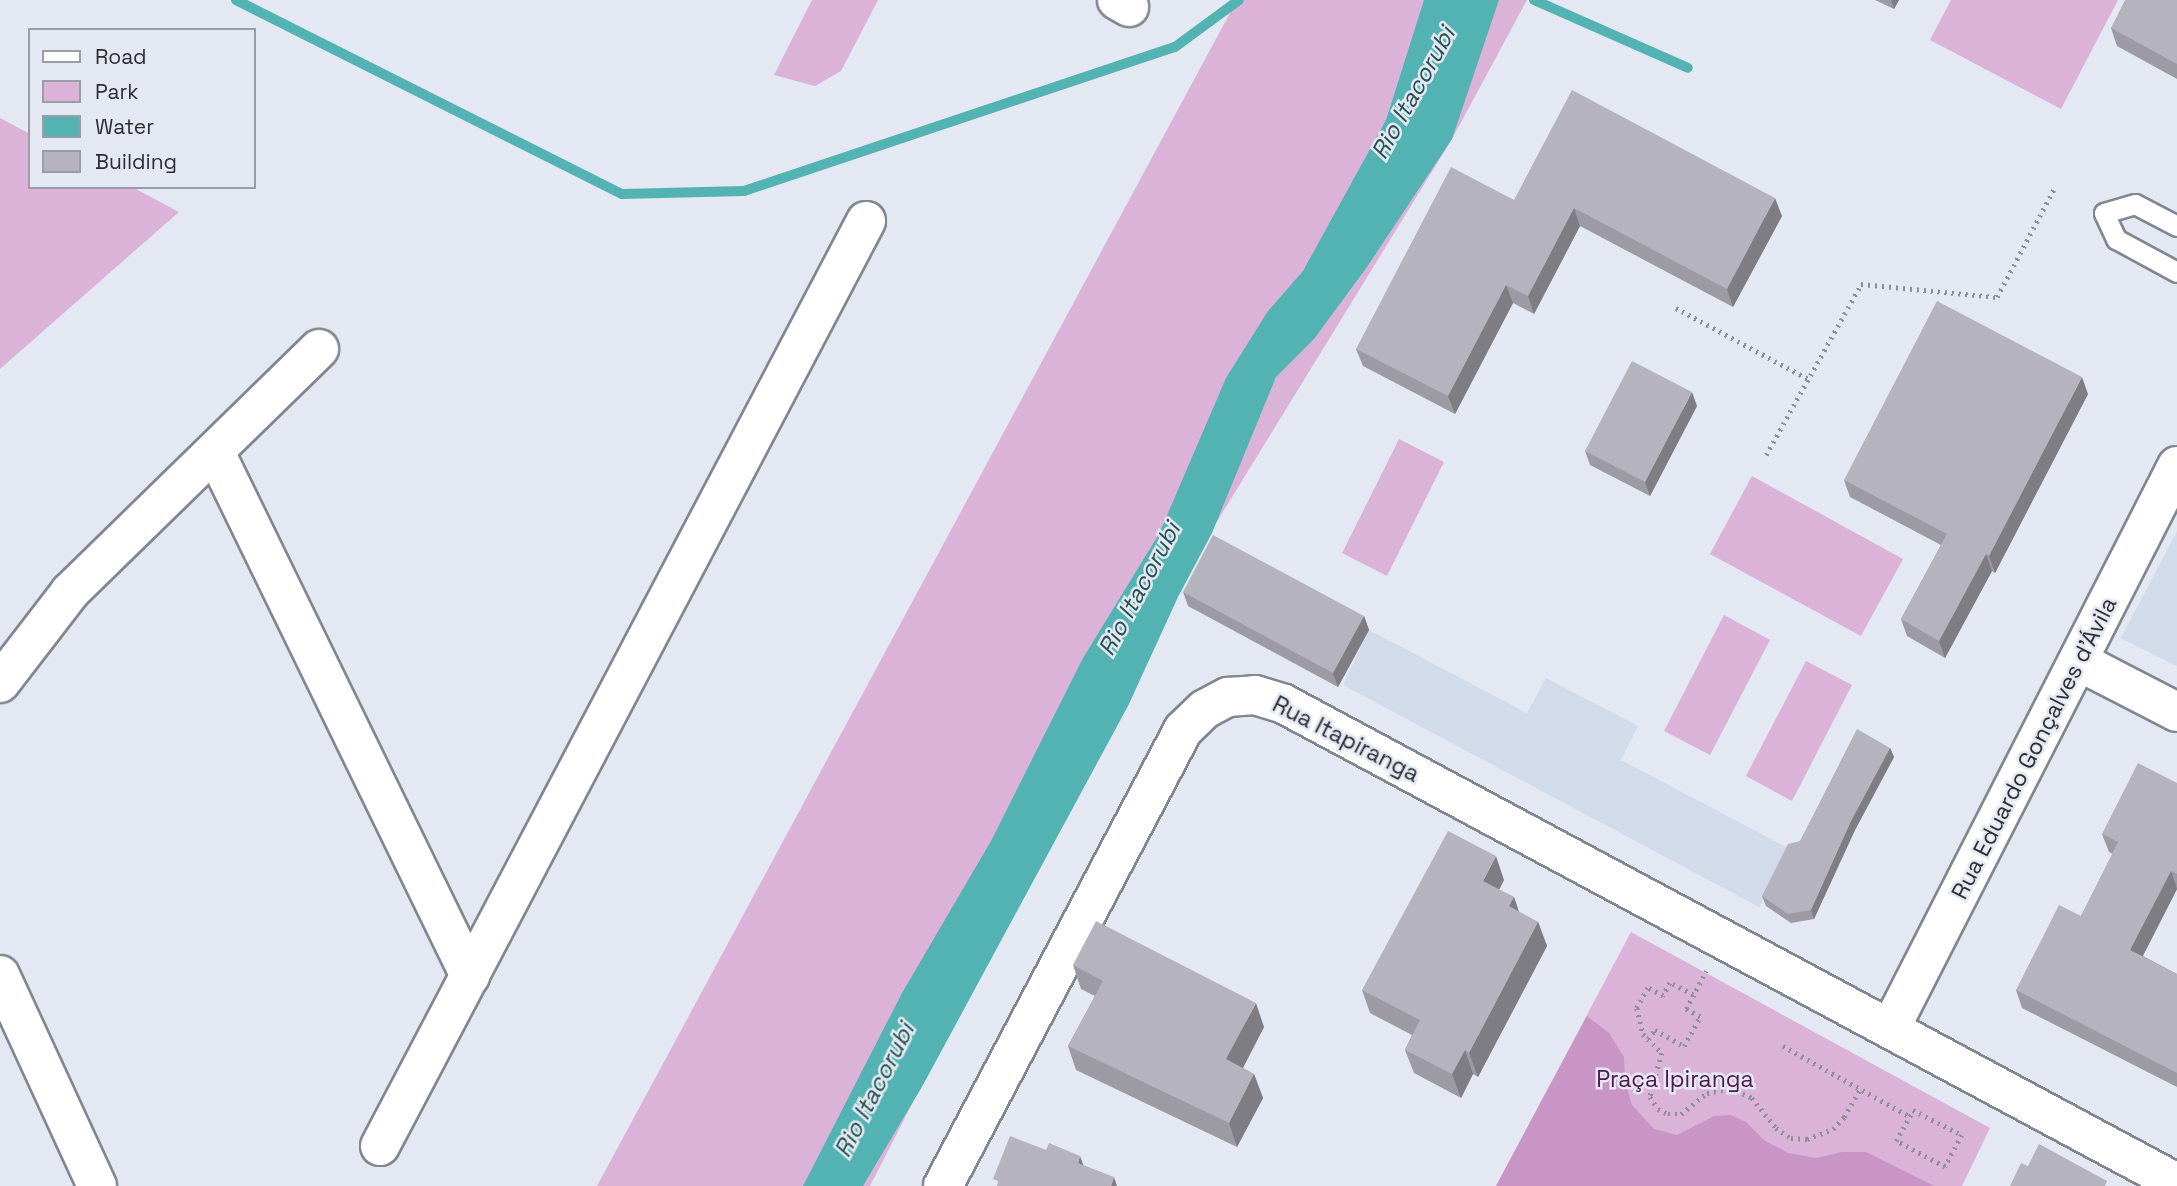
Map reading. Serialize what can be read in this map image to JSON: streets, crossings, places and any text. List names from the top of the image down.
{
  "streets": {
    "street": ["Rua Itapiranga", "Rua Eduardo Gonçalves d'Ávila"]
  },
  "crossings": [
    ["Rua Itapiranga", "Rua Eduardo Gonçalves d'Ávila"]
  ],
  "water": ["Rio Itacorubi"],
  "parks": ["Praça Ipiranga"],
  "legend": [
    "Road",
    "Park",
    "Water",
    "Building"
  ]
}
